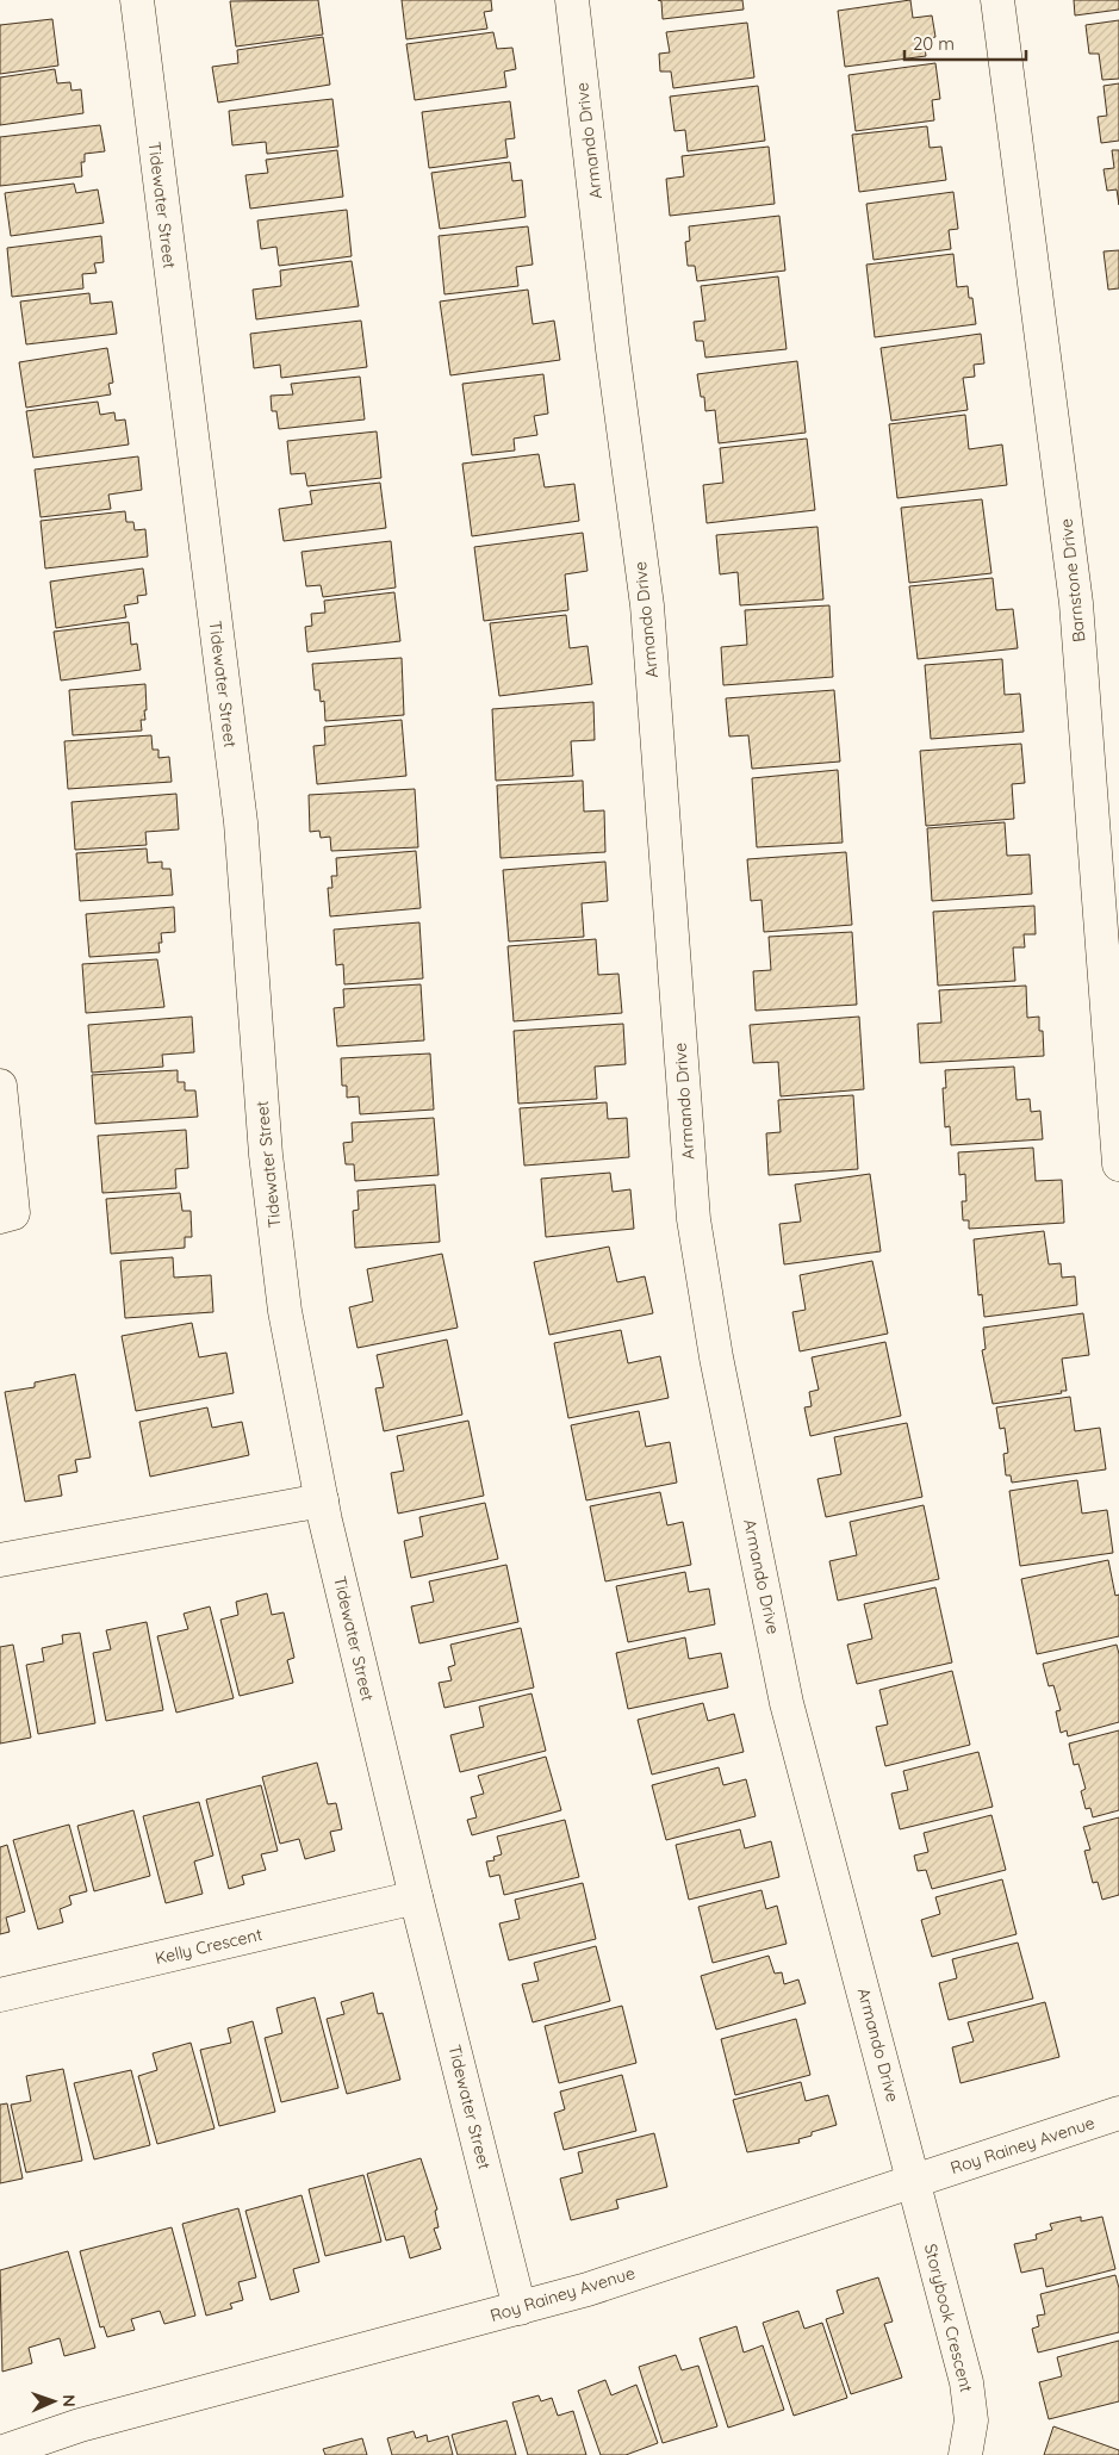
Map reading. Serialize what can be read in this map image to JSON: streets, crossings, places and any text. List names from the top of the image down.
{
  "streets": {
    "street": [
      "Armando Drive",
      "Tidewater Street",
      "Barnstone Drive",
      "Kelly Crescent",
      "Roy Rainey Avenue",
      "Storybook Crescent"
    ]
  },
  "crossings": [
    ["Armando Drive", "Roy Rainey Avenue"],
    ["Armando Drive", "Storybook Crescent"],
    ["Tidewater Street", "Kelly Crescent"],
    ["Tidewater Street", "Roy Rainey Avenue"],
    ["Roy Rainey Avenue", "Storybook Crescent"]
  ],
  "scale_bar": "20 m",
  "north": "right"
}
